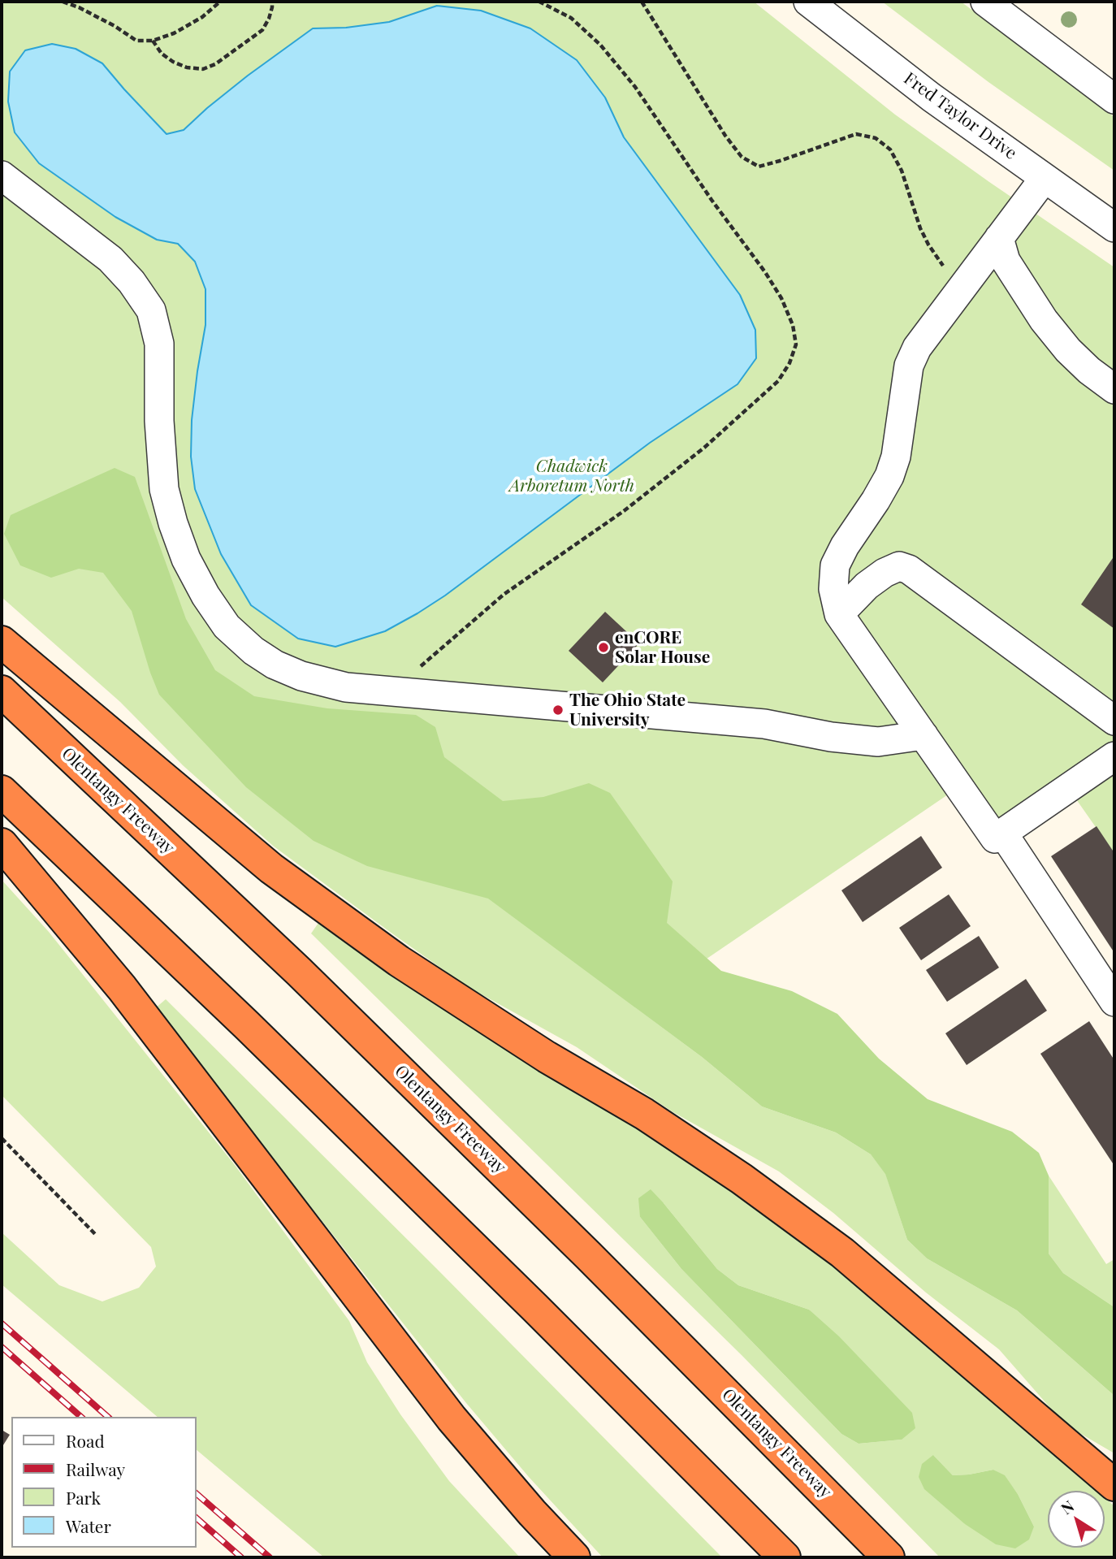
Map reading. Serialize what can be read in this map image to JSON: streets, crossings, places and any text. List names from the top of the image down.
{
  "streets": {
    "highway": ["Olentangy Freeway"],
    "street": ["Fred Taylor Drive"]
  },
  "parks": ["Chadwick Arboretum North"],
  "places": ["enCORE Solar House", "The Ohio State University"],
  "legend": [
    "Road",
    "Railway",
    "Park",
    "Water"
  ],
  "north": "top left"
}
